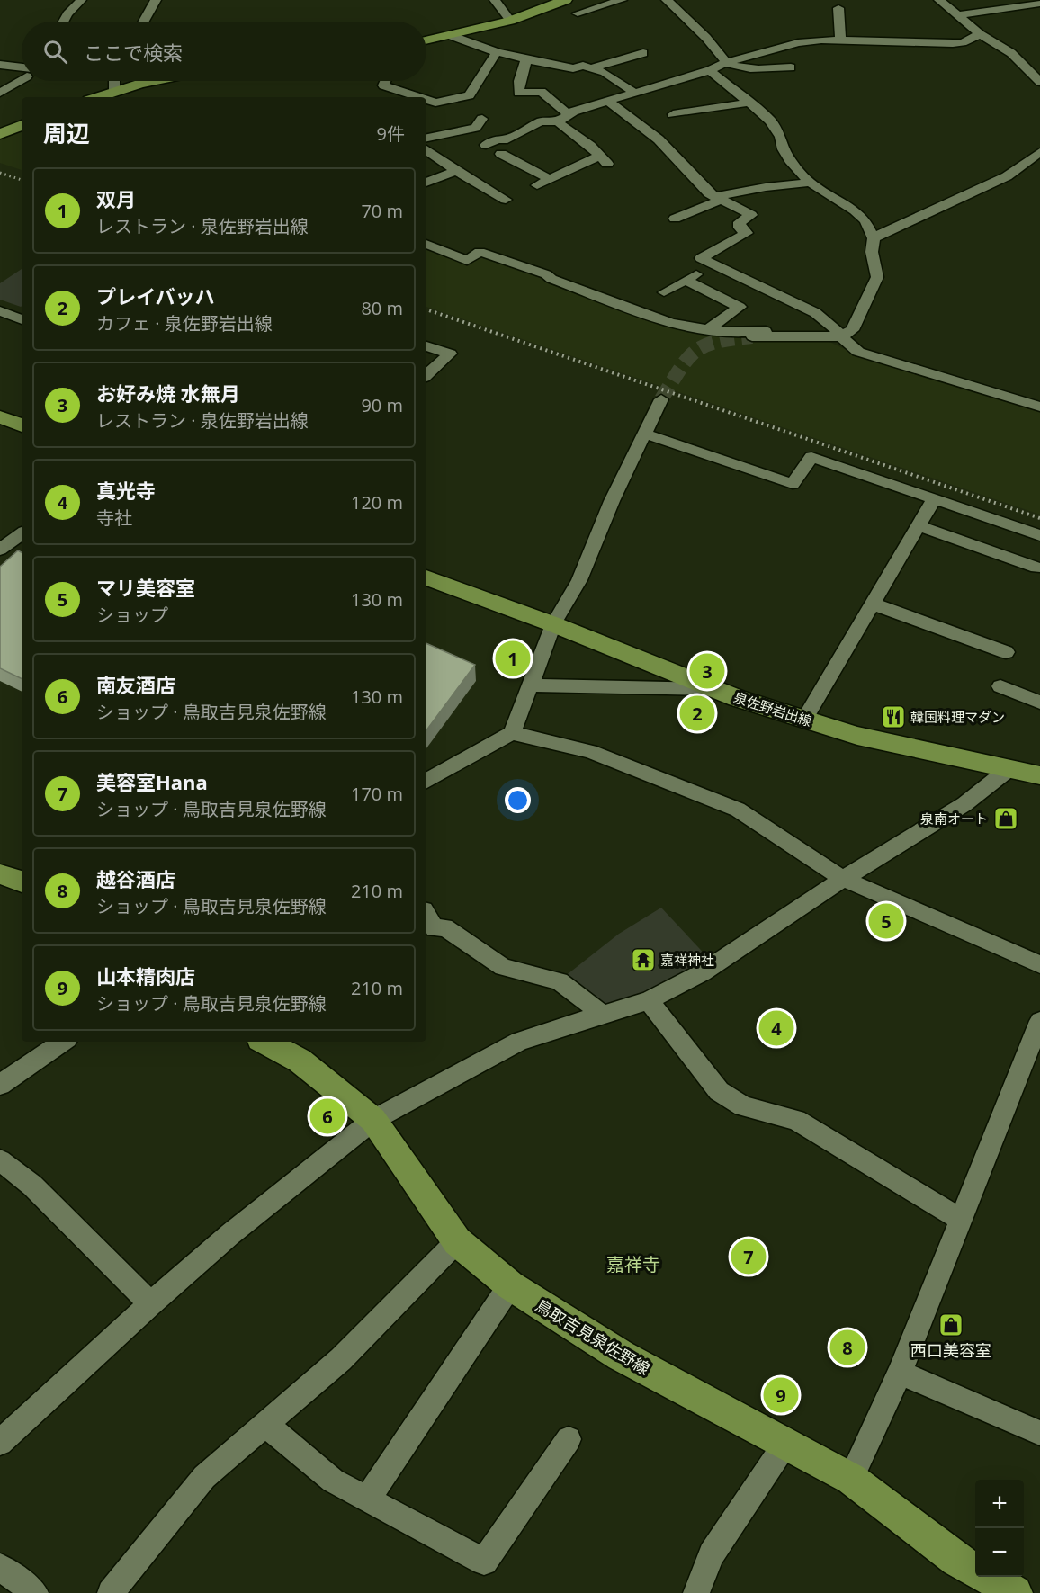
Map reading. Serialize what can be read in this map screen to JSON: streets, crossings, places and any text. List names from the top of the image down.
{
  "streets": {
    "main road": ["泉佐野岩出線", "鳥取吉見泉佐野線"]
  },
  "districts": ["嘉祥寺"],
  "places": {
    "restaurant": ["韓国料理マダン"],
    "shop": ["泉南オート", "西口美容室"],
    "temple": ["嘉祥神社"]
  },
  "page": {
    "search": "ここで検索",
    "heading": ["周辺", "9件"],
    "list": [
      {
        "mark": "1",
        "name": "双月",
        "note": "レストラン · 泉佐野岩出線",
        "value": "70 m"
      },
      {
        "mark": "2",
        "name": "プレイバッハ",
        "note": "カフェ · 泉佐野岩出線",
        "value": "80 m"
      },
      {
        "mark": "3",
        "name": "お好み焼 水無月",
        "note": "レストラン · 泉佐野岩出線",
        "value": "90 m"
      },
      {
        "mark": "4",
        "name": "真光寺",
        "note": "寺社",
        "value": "120 m"
      },
      {
        "mark": "5",
        "name": "マリ美容室",
        "note": "ショップ",
        "value": "130 m"
      },
      {
        "mark": "6",
        "name": "南友酒店",
        "note": "ショップ · 鳥取吉見泉佐野線",
        "value": "130 m"
      },
      {
        "mark": "7",
        "name": "美容室Hana",
        "note": "ショップ · 鳥取吉見泉佐野線",
        "value": "170 m"
      },
      {
        "mark": "8",
        "name": "越谷酒店",
        "note": "ショップ · 鳥取吉見泉佐野線",
        "value": "210 m"
      },
      {
        "mark": "9",
        "name": "山本精肉店",
        "note": "ショップ · 鳥取吉見泉佐野線",
        "value": "210 m"
      }
    ],
    "pins": [
      "1",
      "3",
      "2",
      "5",
      "4",
      "6",
      "7",
      "8",
      "9"
    ],
    "map_buttons": ["+", "−"]
  }
}
